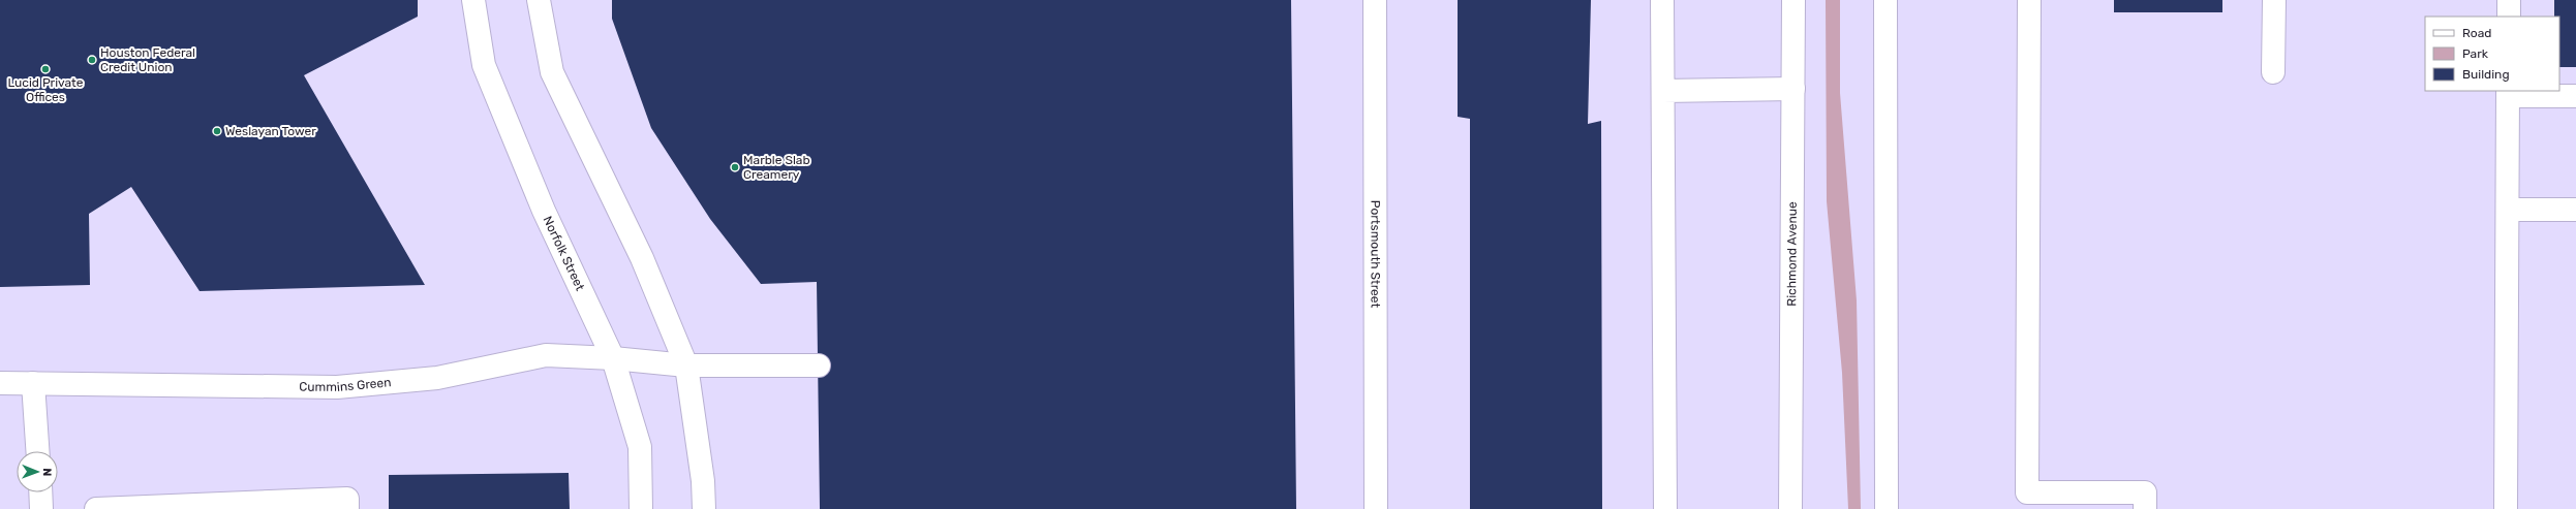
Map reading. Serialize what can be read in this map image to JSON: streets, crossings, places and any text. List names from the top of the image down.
{
  "streets": {
    "street": [
      "Norfolk Street",
      "Portsmouth Street",
      "Richmond Avenue",
      "Cummins Green"
    ]
  },
  "crossings": [
    ["Norfolk Street", "Cummins Green"]
  ],
  "places": [
    "Houston Federal Credit Union",
    "Lucid Private Offices",
    "Weslayan Tower",
    "Marble Slab Creamery"
  ],
  "legend": ["Road", "Park", "Building"],
  "north": "right"
}
